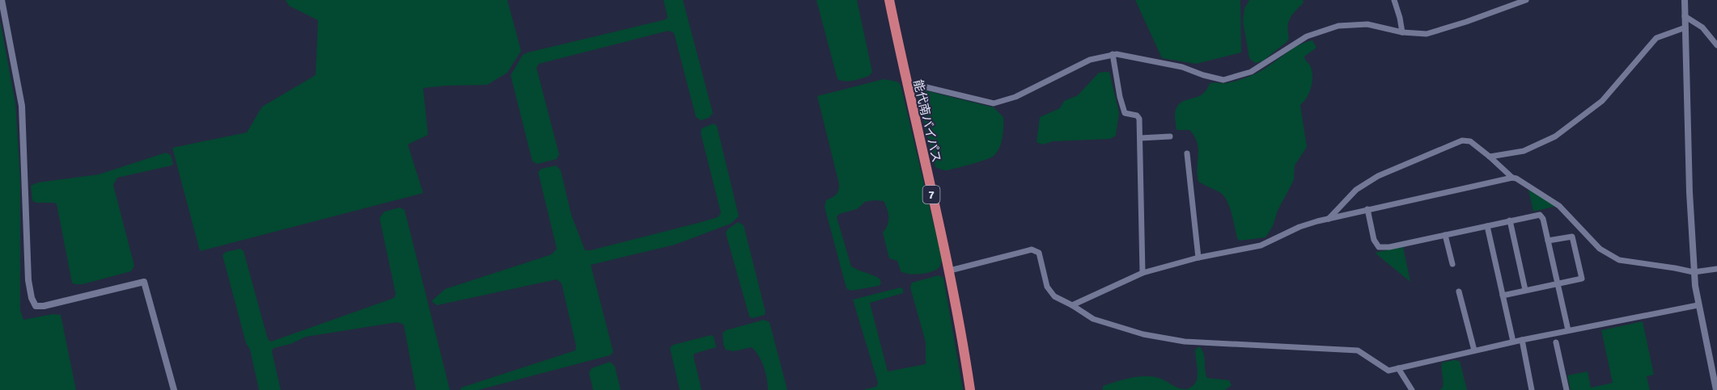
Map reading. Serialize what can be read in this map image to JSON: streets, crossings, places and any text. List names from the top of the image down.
{
  "streets": {
    "highway": ["能代南バイパス", "7"]
  }
}
